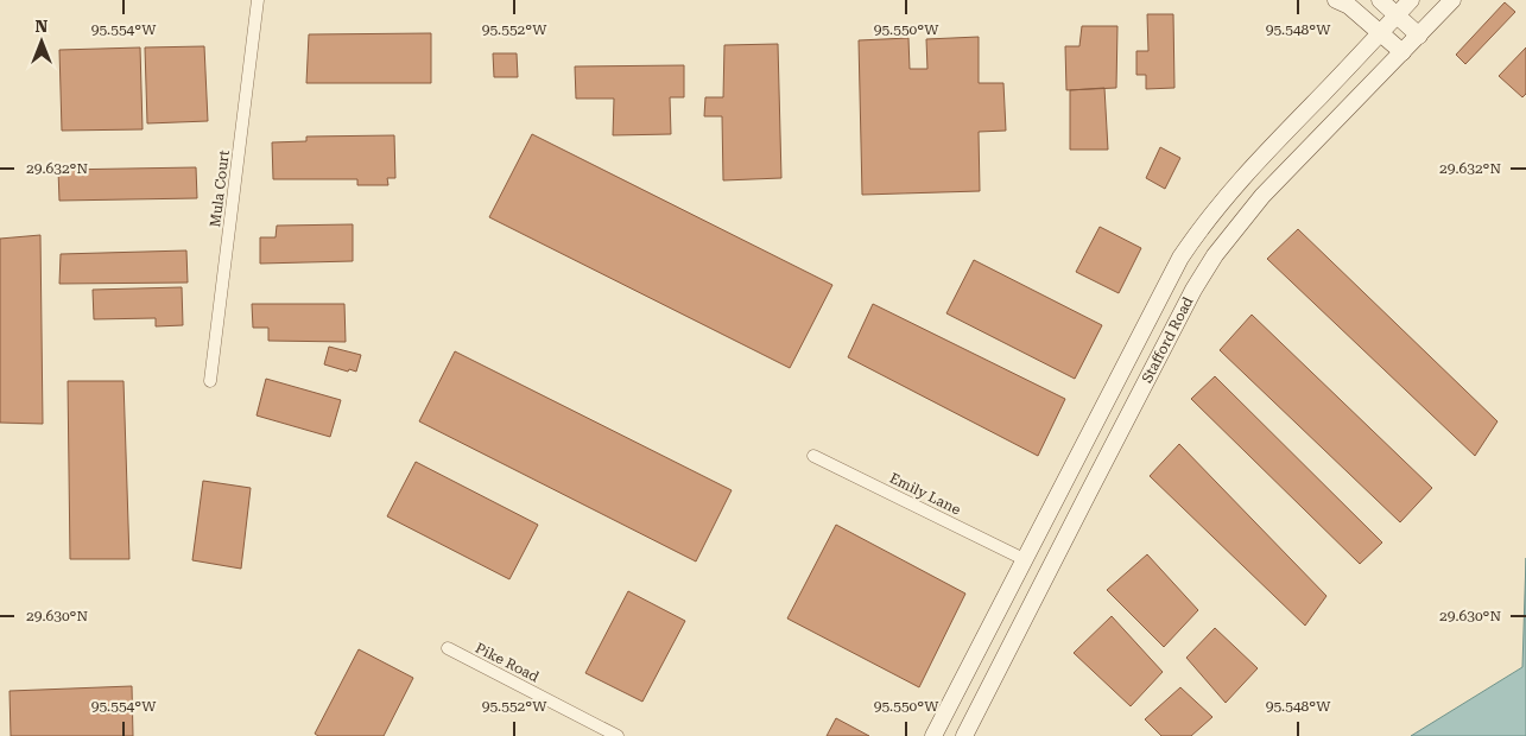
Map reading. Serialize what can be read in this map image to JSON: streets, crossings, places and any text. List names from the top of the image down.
{
  "streets": {
    "main road": ["Stafford Road"],
    "street": ["Mula Court", "Emily Lane", "Pike Road"]
  },
  "crossings": [
    ["Stafford Road", "Emily Lane"]
  ],
  "north": "top",
  "coordinates": [
    "95.554°W",
    "95.552°W",
    "95.550°W",
    "95.548°W",
    "29.632°N",
    "29.630°N"
  ]
}
